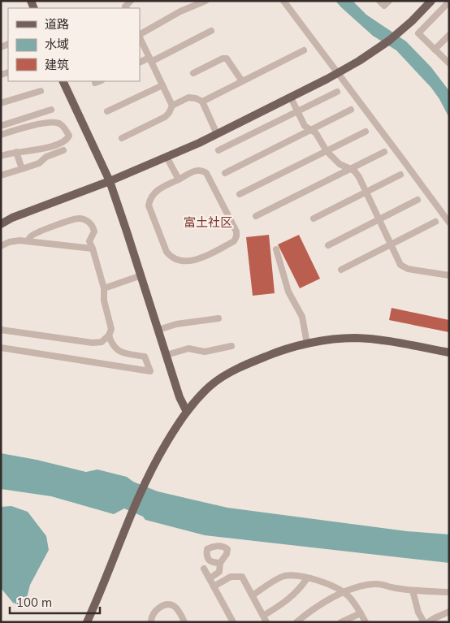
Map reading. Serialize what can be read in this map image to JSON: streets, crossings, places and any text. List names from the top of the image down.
{
  "districts": ["富土社区"],
  "legend": ["道路", "水域", "建筑"],
  "scale_bar": "100 m"
}
